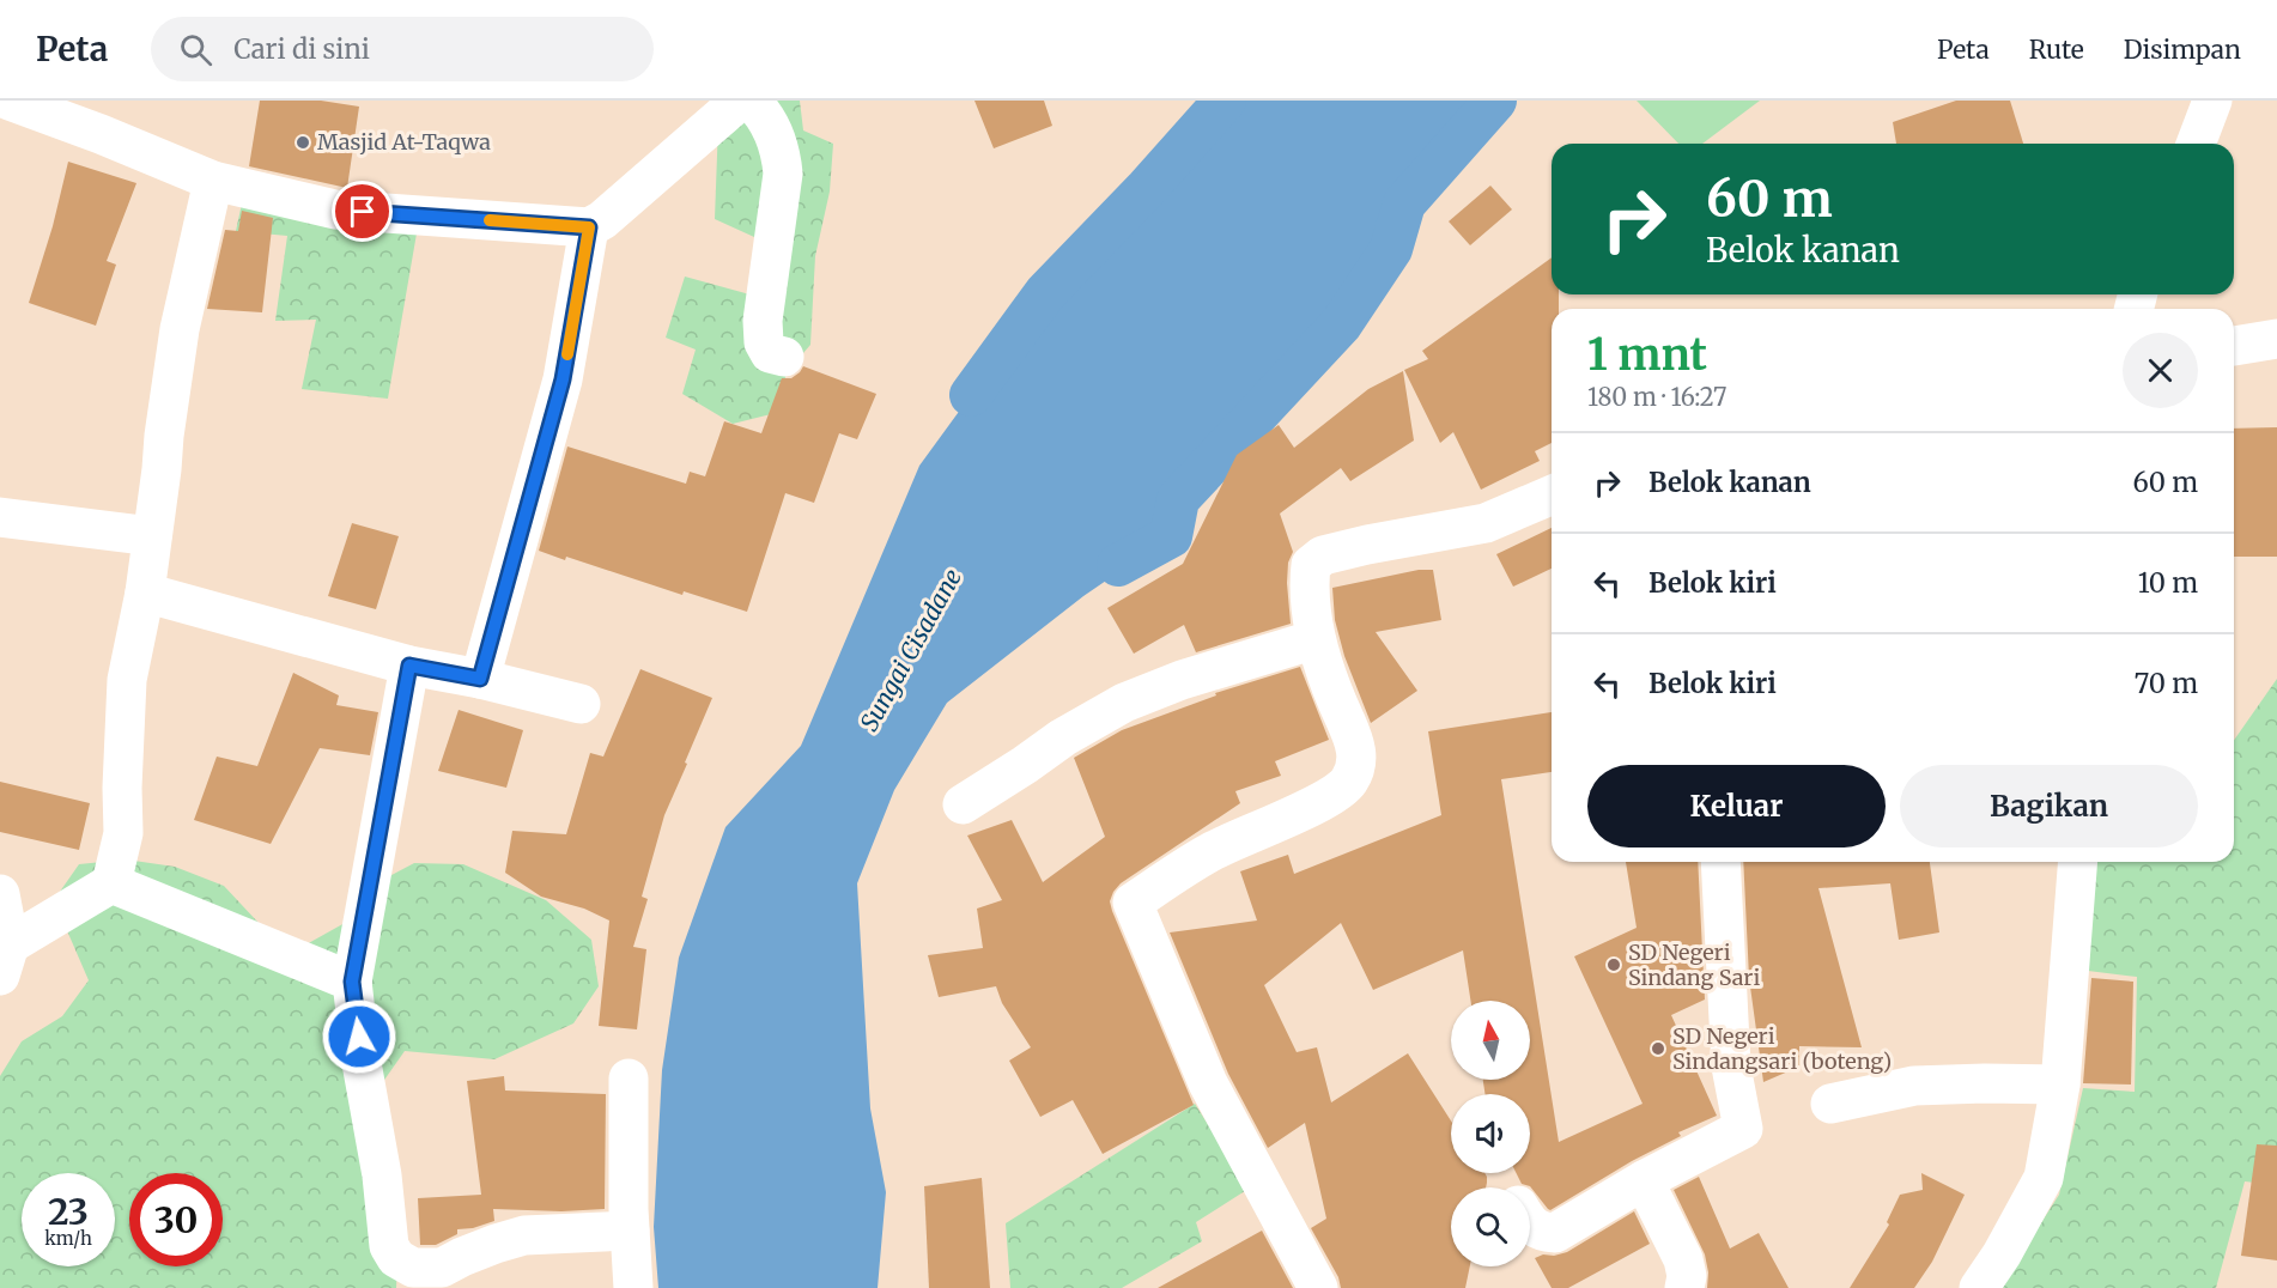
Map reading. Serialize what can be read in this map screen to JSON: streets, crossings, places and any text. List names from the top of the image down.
{
  "water": ["Sungai Cisadane"],
  "places": ["Masjid At-Taqwa", "SD Negeri Sindang Sari", "SD Negeri Sindangsari (boteng)"],
  "north": "top",
  "page": {
    "header": "Peta",
    "search": "Cari di sini",
    "nav": ["Peta", "Rute", "Disimpan"],
    "turn": ["60 m", "Belok kanan"],
    "heading": ["1 mnt", "180 m · 16:27"],
    "list": [
      {
        "name": "Belok kanan",
        "value": "60 m"
      },
      {
        "name": "Belok kiri",
        "value": "10 m"
      },
      {
        "name": "Belok kiri",
        "value": "70 m"
      }
    ],
    "buttons": ["Keluar", "Bagikan"],
    "speed": "23 km/h",
    "limit": "30"
  }
}
